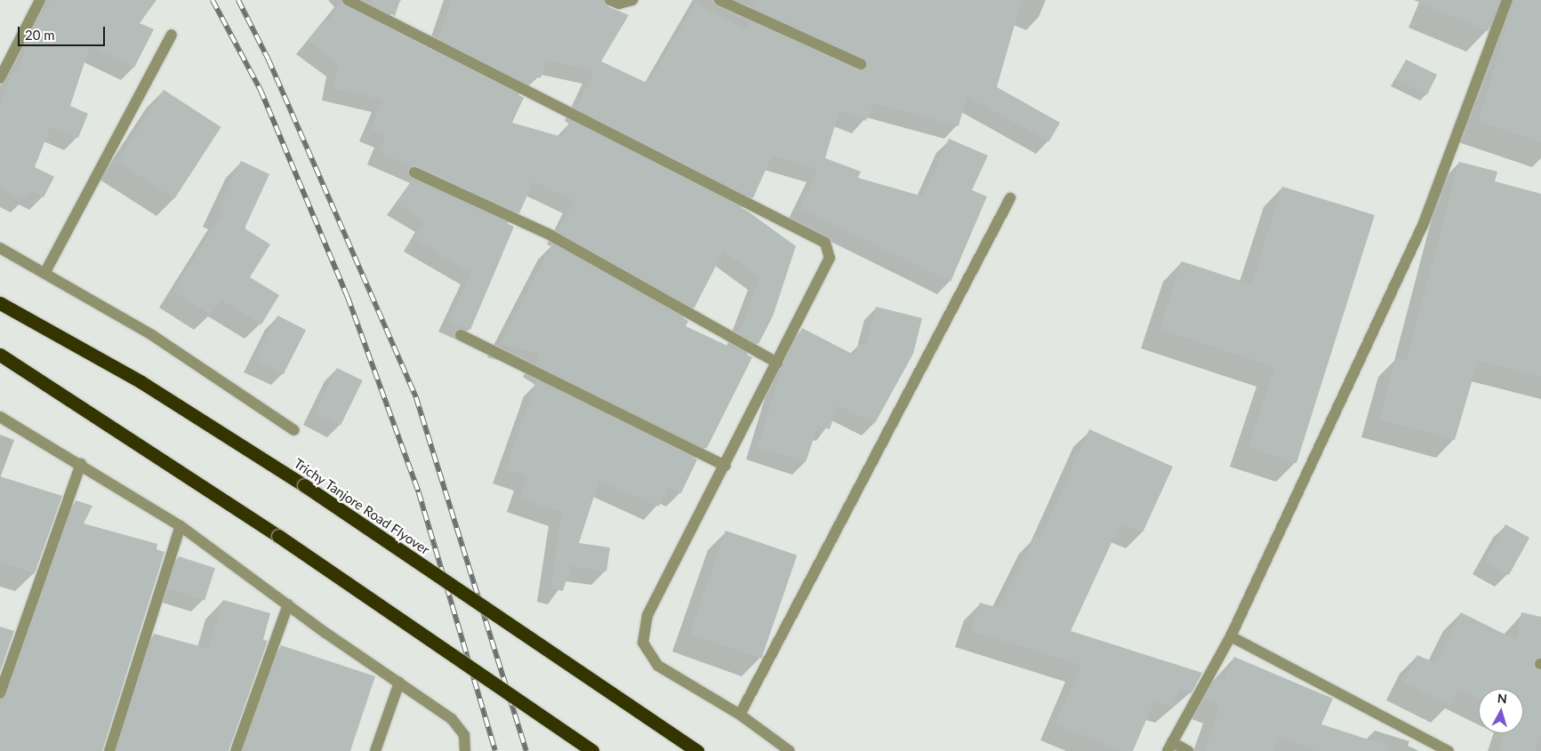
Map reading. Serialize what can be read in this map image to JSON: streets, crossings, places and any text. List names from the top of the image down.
{
  "streets": {
    "highway": ["Trichy Tanjore Road Flyover"]
  },
  "scale_bar": "20 m",
  "north": "top"
}
